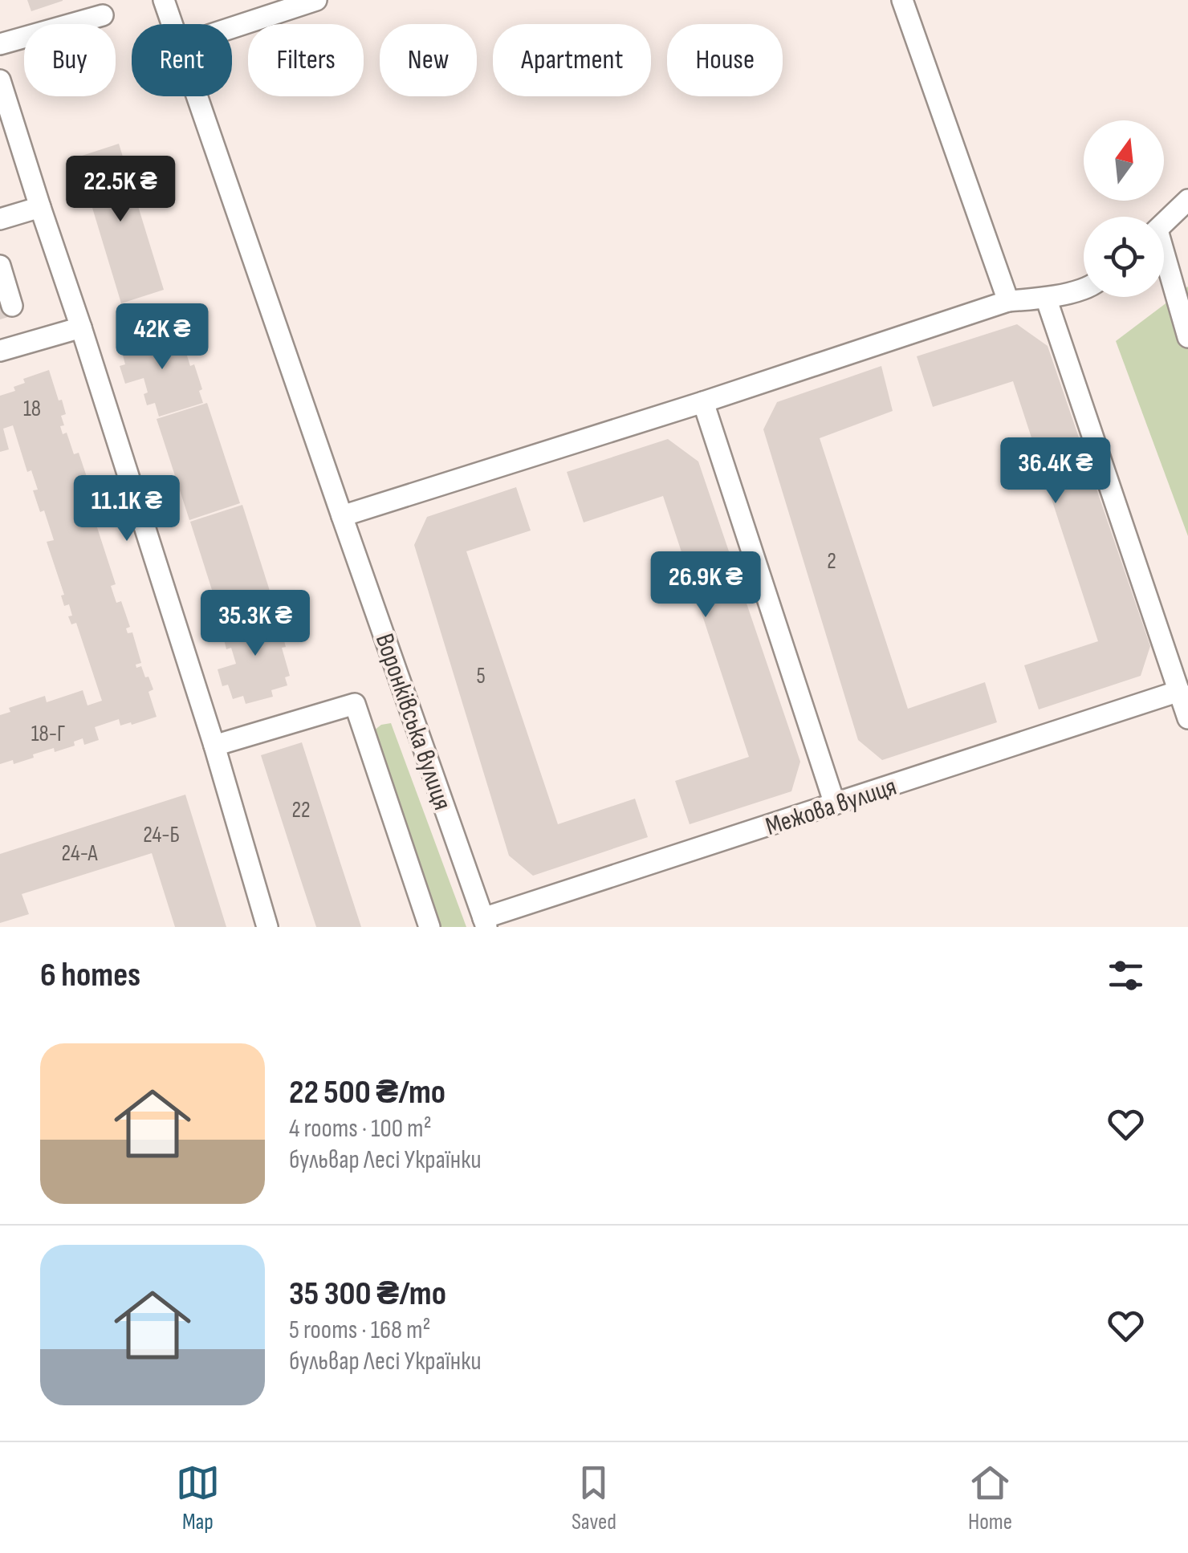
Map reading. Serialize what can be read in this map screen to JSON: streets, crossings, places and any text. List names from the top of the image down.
{
  "streets": {
    "street": ["Воронківська вулиця", "Межова вулиця"]
  },
  "crossings": [
    ["Воронківська вулиця", "Межова вулиця"]
  ],
  "house_numbers": [
    "18",
    "2",
    "5",
    "18-Г",
    "22",
    "24-Б",
    "24-А"
  ],
  "north": "top",
  "page": {
    "chip": [
      "Buy",
      "Rent",
      "Filters",
      "New",
      "Apartment",
      "House"
    ],
    "price": [
      "22.5K ₴",
      "42K ₴",
      "36.4K ₴",
      "11.1K ₴",
      "26.9K ₴",
      "35.3K ₴"
    ],
    "heading": "6 homes",
    "list": [
      {
        "name": "22 500 ₴/mo",
        "note": "4 rooms · 100 m² · бульвар Лесі Українки"
      },
      {
        "name": "35 300 ₴/mo",
        "note": "5 rooms · 168 m² · бульвар Лесі Українки"
      }
    ],
    "tabs": ["Map", "Saved", "Home"]
  }
}
